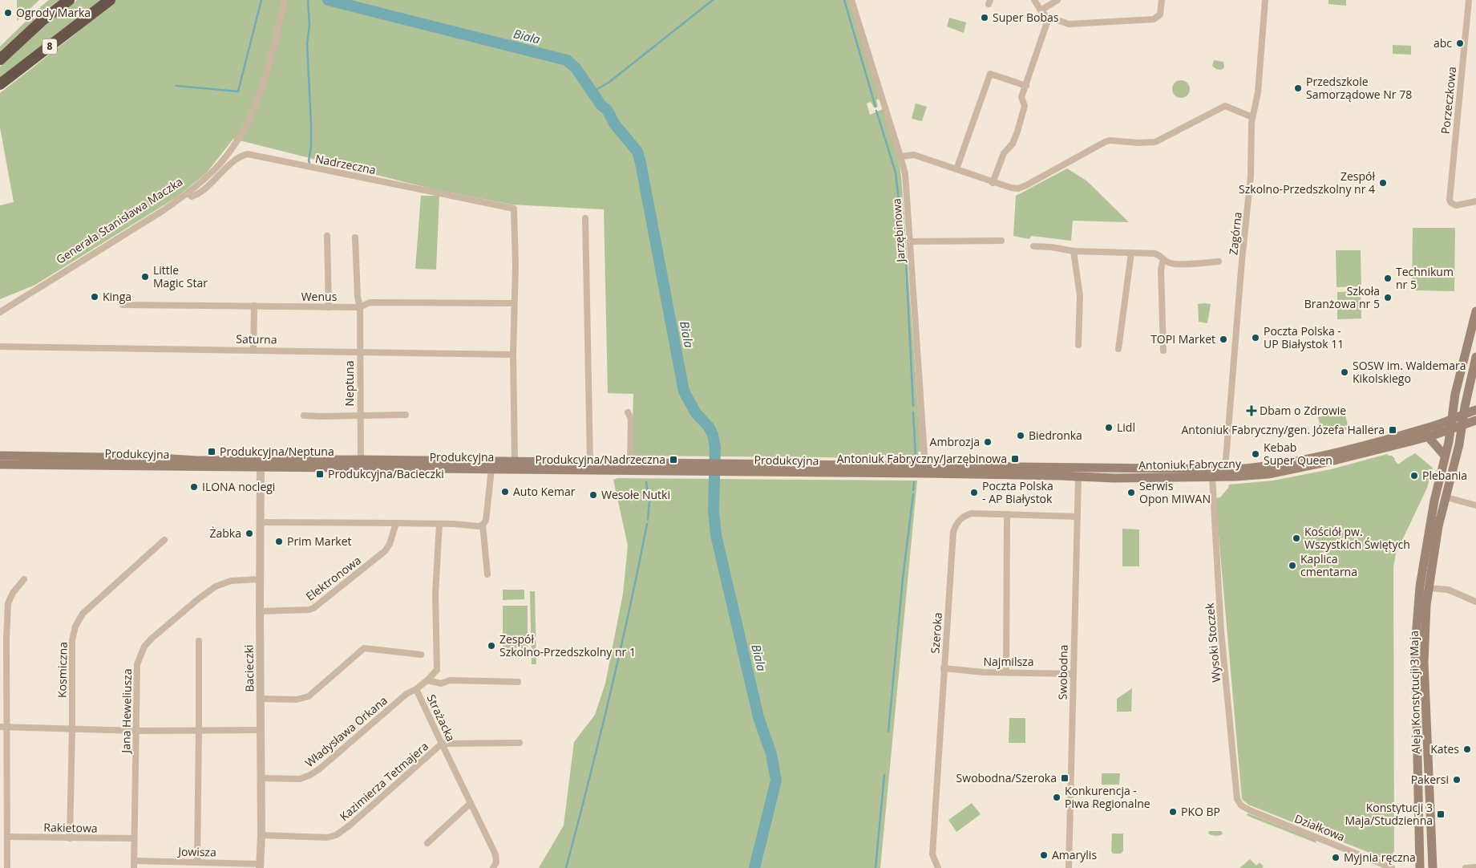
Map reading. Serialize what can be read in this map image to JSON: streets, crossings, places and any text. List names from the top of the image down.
{
  "streets": {
    "highway": ["8"],
    "main road": ["Produkcyjna", "Antoniuk Fabryczny", "Aleja Konstytucji 3 Maja"],
    "street": [
      "Porzeczkowa",
      "Nadrzeczna",
      "Generała Stanisława Maczka",
      "Jarzębinowa",
      "Zagórna",
      "Wenus",
      "Saturna",
      "Neptuna",
      "Elektronowa",
      "Szeroka",
      "Wysoki Stoczek",
      "Najmilsza",
      "Bacieczki",
      "Kosmiczna",
      "Swobodna",
      "Jana Heweliusza",
      "Strażacka",
      "Władysława Orkana",
      "Kazimierza Tetmajera",
      "Rakietowa",
      "Działkowa",
      "Jowisza"
    ]
  },
  "crossings": [
    ["Nadrzeczna", "Generała Stanisława Maczka"],
    ["Nadrzeczna", "Wenus"],
    ["Jarzębinowa", "Produkcyjna"],
    ["Jarzębinowa", "Antoniuk Fabryczny"],
    ["Zagórna", "Antoniuk Fabryczny"],
    ["Wenus", "Neptuna"],
    ["Saturna", "Neptuna"],
    ["Neptuna", "Produkcyjna"],
    ["Produkcyjna", "Antoniuk Fabryczny"],
    ["Produkcyjna", "Bacieczki"],
    ["Antoniuk Fabryczny", "Wysoki Stoczek"],
    ["Antoniuk Fabryczny", "Swobodna"],
    ["Antoniuk Fabryczny", "Aleja Konstytucji 3 Maja"],
    ["Elektronowa", "Bacieczki"],
    ["Szeroka", "Najmilsza"],
    ["Szeroka", "Swobodna"],
    ["Wysoki Stoczek", "Działkowa"],
    ["Najmilsza", "Swobodna"],
    ["Bacieczki", "Jana Heweliusza"],
    ["Bacieczki", "Władysława Orkana"],
    ["Bacieczki", "Kazimierza Tetmajera"],
    ["Bacieczki", "Jowisza"],
    ["Kosmiczna", "Rakietowa"],
    ["Jana Heweliusza", "Rakietowa"],
    ["Jana Heweliusza", "Jowisza"],
    ["Strażacka", "Władysława Orkana"],
    ["Strażacka", "Kazimierza Tetmajera"]
  ],
  "water": ["Biala"],
  "places": {
    "other": [
      "Ogrody Marka",
      "Super Bobas",
      "abc",
      "Przedszkole Samorządowe Nr 78",
      "Zespół Szkolno-Przedszkolny nr 4",
      "Little Magic Star",
      "Technikum nr 5",
      "Kinga",
      "Szkoła Branżowa nr 5",
      "Poczta Polska - UP Białystok 11",
      "TOPI Market",
      "SOSW im. Waldemara Kikolskiego",
      "Lidl",
      "Biedronka",
      "Ambrozja",
      "Kebab Super Queen",
      "Plebania",
      "ILONA noclegi",
      "Auto Kemar",
      "Poczta Polska - AP Białystok",
      "Serwis Opon MIWAN",
      "Wesołe Nutki",
      "Żabka",
      "Kościół pw. Wszystkich Świętych",
      "Prim Market",
      "Kaplica cmentarna",
      "Zespół Szkolno-Przedszkolny nr 1",
      "Kates",
      "Pakersi",
      "Konkurencja - Piwa Regionalne",
      "PKO BP",
      "Amarylis",
      "Myjnia ręczna"
    ],
    "health": ["Dbam o Zdrowie"],
    "transit": [
      "Antoniuk Fabryczny/gen. Józefa Hallera",
      "Produkcyjna/Neptuna",
      "Antoniuk Fabryczny/Jarzębinowa",
      "Produkcyjna/Nadrzeczna",
      "Produkcyjna/Bacieczki",
      "Swobodna/Szeroka",
      "Konstytucji 3 Maja/Studzienna"
    ]
  }
}
